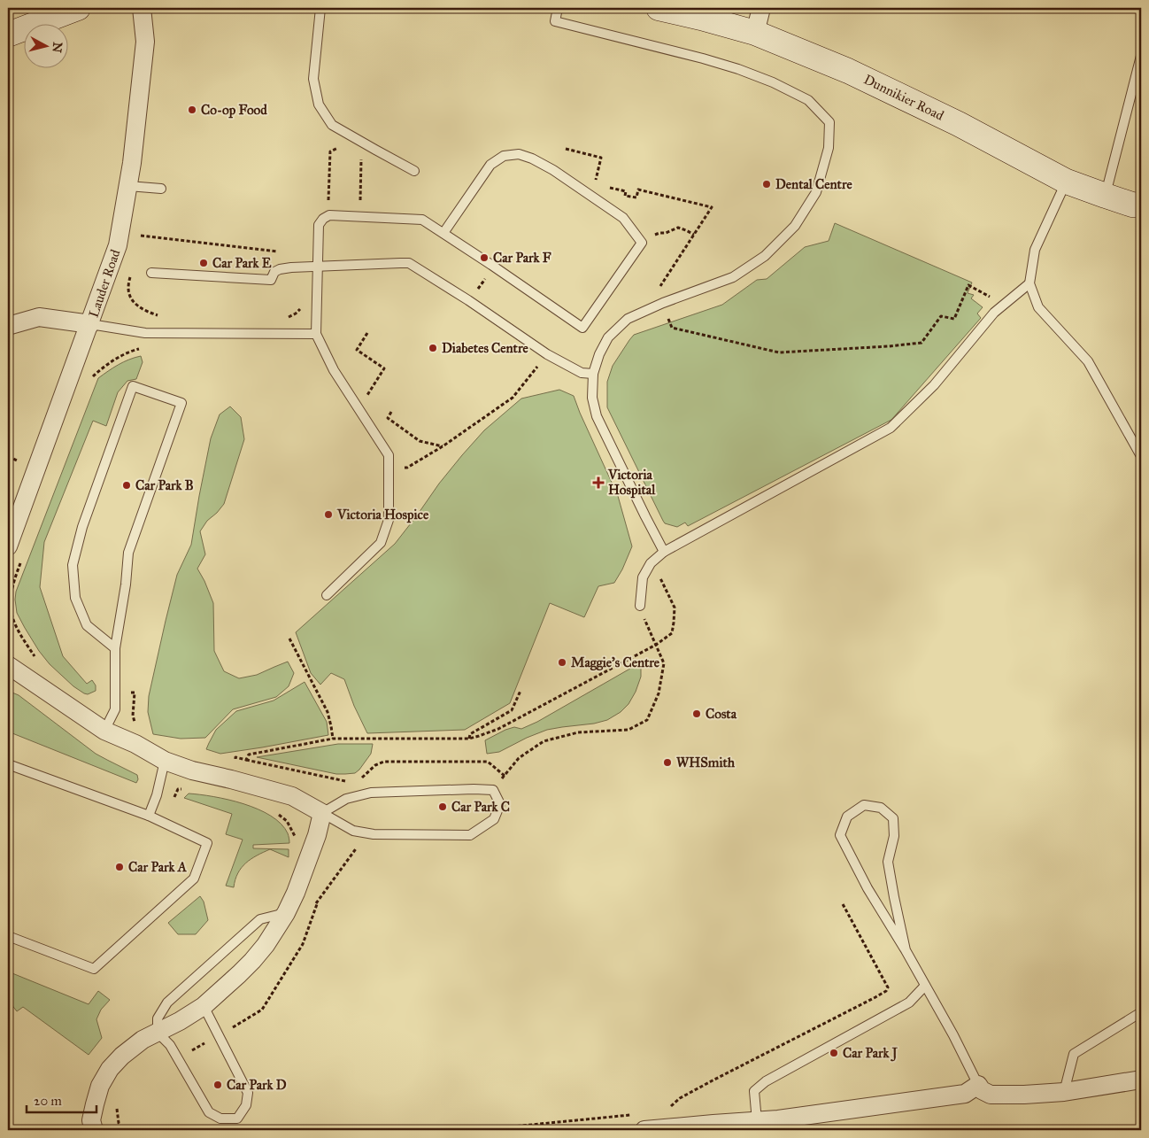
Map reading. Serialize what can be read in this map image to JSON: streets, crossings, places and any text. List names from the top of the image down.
{
  "streets": {
    "street": ["Dunnikier Road", "Lauder Road"]
  },
  "places": {
    "other": [
      "Co-op Food",
      "Dental Centre",
      "Car Park F",
      "Car Park E",
      "Diabetes Centre",
      "Car Park B",
      "Victoria Hospice",
      "Maggie's Centre",
      "Costa",
      "WHSmith",
      "Car Park C",
      "Car Park A",
      "Car Park J",
      "Car Park D"
    ],
    "health": ["Victoria Hospital"]
  },
  "scale_bar": "20 m",
  "north": "right"
}
